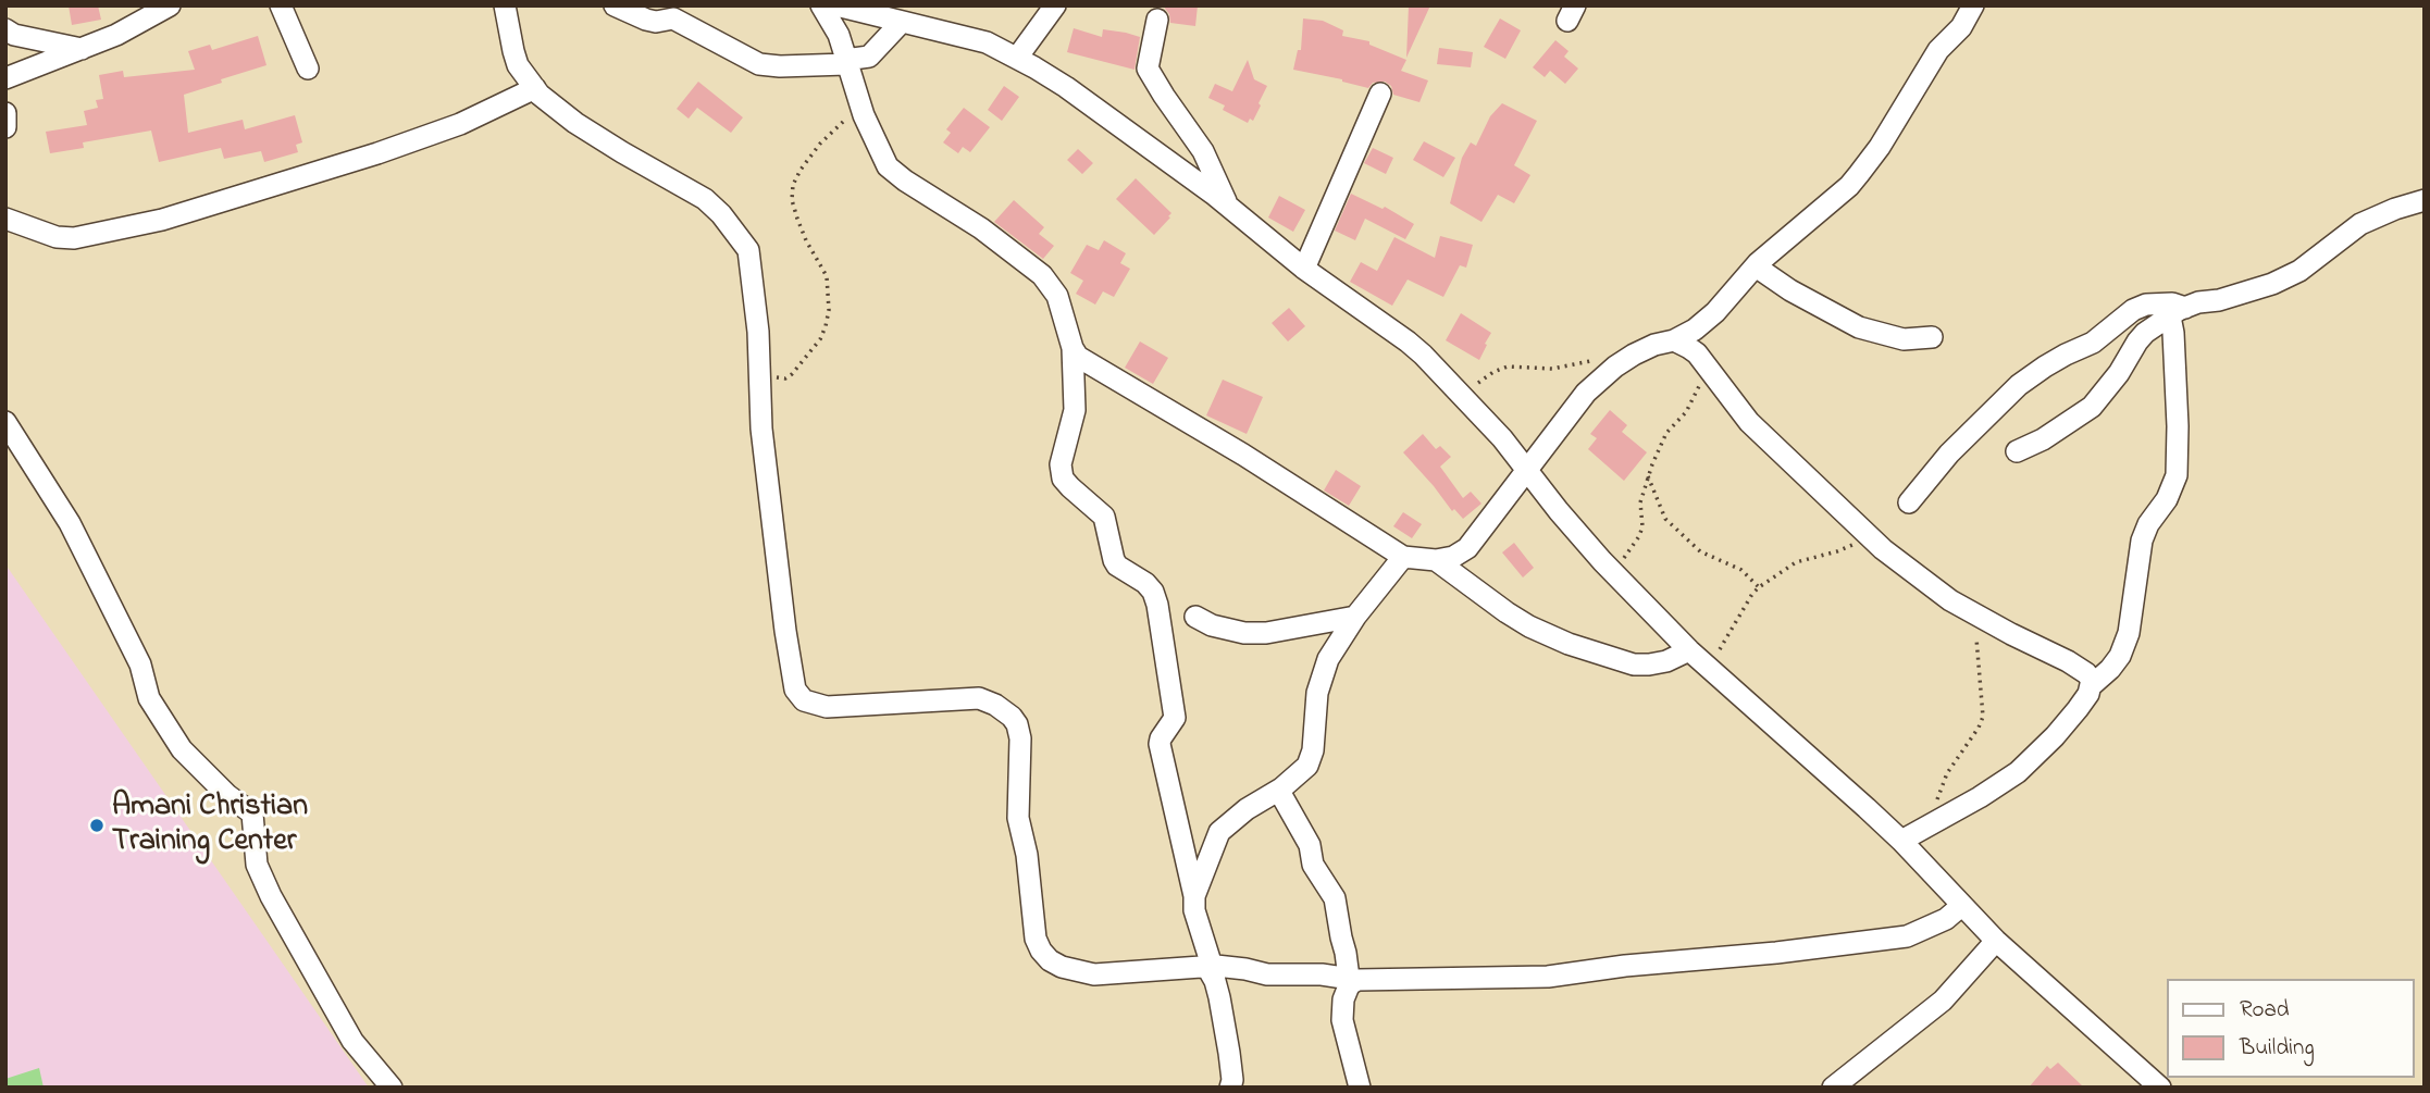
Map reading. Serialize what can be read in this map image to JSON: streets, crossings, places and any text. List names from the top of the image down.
{
  "places": ["Amani Christian Training Center"],
  "legend": ["Road", "Building"]
}
